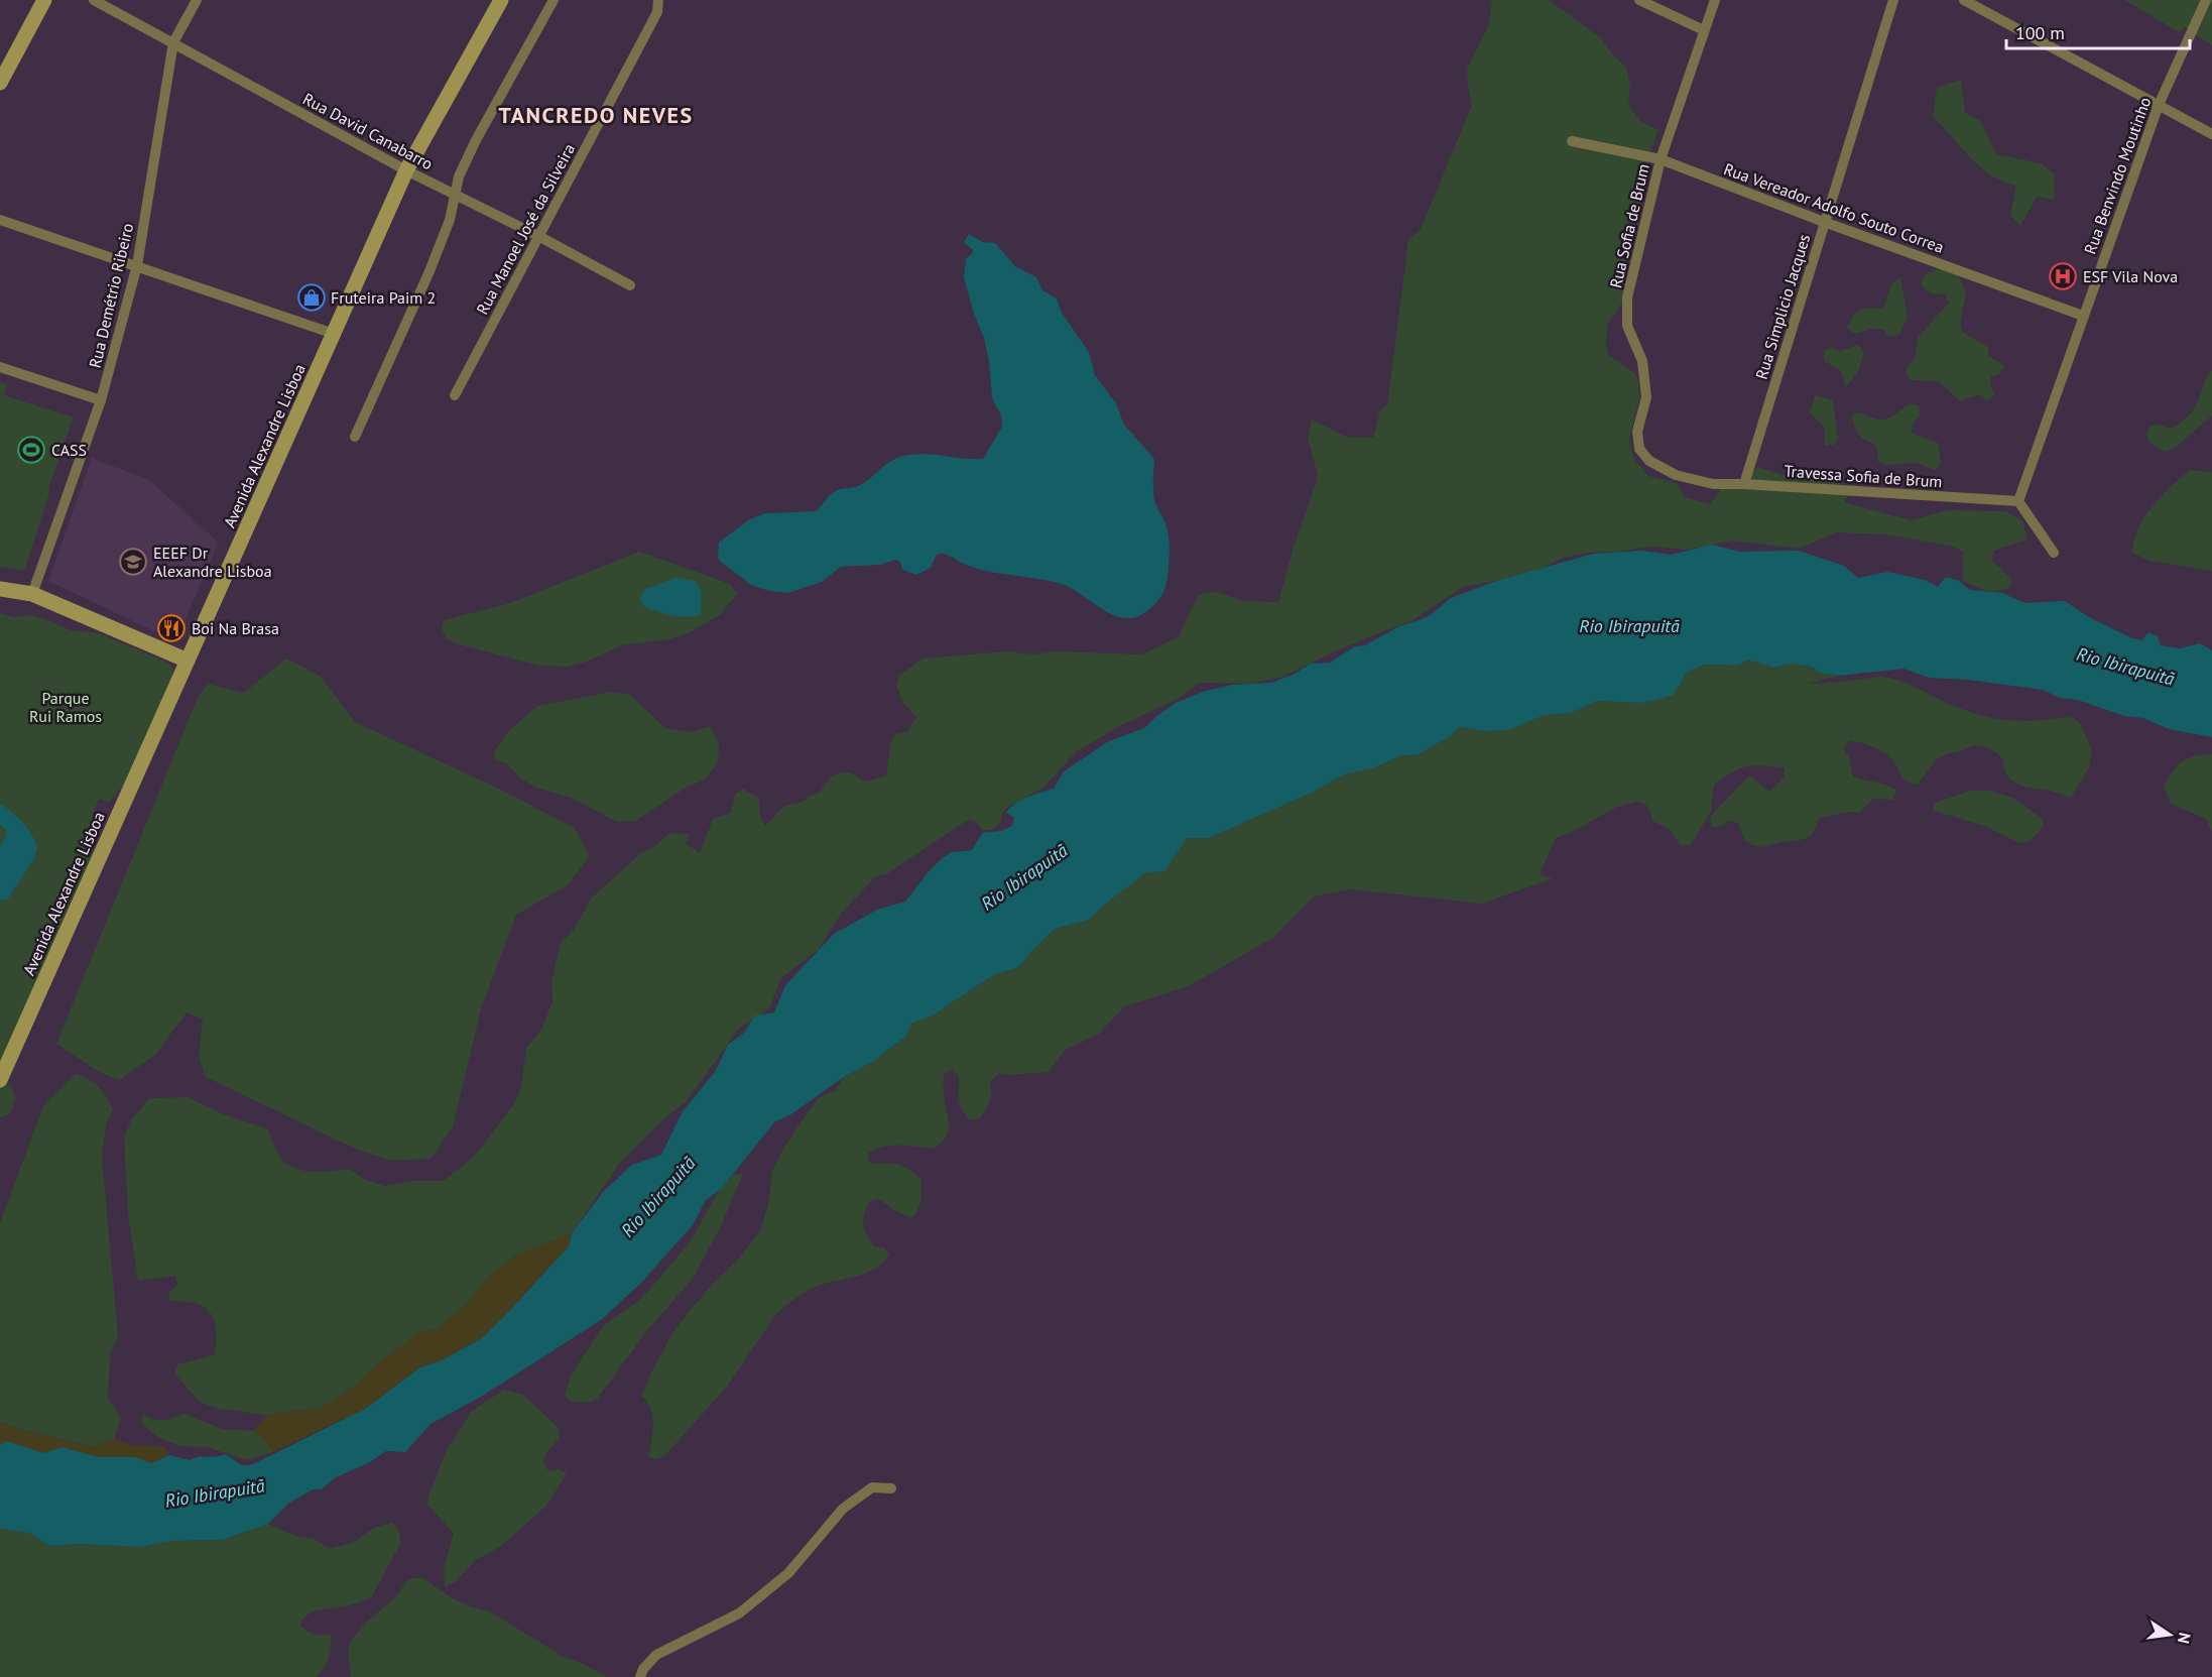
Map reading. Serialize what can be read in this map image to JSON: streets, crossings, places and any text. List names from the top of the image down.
{
  "streets": {
    "street": [
      "Rua David Canabarro",
      "Rua Benvindo Moutinho",
      "Rua Vereador Adolfo Souto Correa",
      "Rua Sofia de Brum",
      "Rua Manoel José da Silveira",
      "Rua Demétrio Ribeiro",
      "Rua Simplicio Jacques",
      "Avenida Alexandre Lisboa",
      "Travessa Sofia de Brum"
    ]
  },
  "crossings": [
    ["Rua David Canabarro", "Rua Manoel José da Silveira"],
    ["Rua David Canabarro", "Rua Demétrio Ribeiro"],
    ["Rua David Canabarro", "Avenida Alexandre Lisboa"],
    ["Rua Benvindo Moutinho", "Rua Vereador Adolfo Souto Correa"],
    ["Rua Benvindo Moutinho", "Travessa Sofia de Brum"],
    ["Rua Vereador Adolfo Souto Correa", "Rua Sofia de Brum"],
    ["Rua Vereador Adolfo Souto Correa", "Rua Simplicio Jacques"],
    ["Rua Sofia de Brum", "Travessa Sofia de Brum"],
    ["Rua Simplicio Jacques", "Travessa Sofia de Brum"]
  ],
  "districts": ["TANCREDO NEVES"],
  "water": ["Rio Ibirapuitã"],
  "parks": ["Parque Rui Ramos"],
  "places": {
    "hospital": ["ESF Vila Nova"],
    "shop": ["Fruteira Paim 2"],
    "sports": ["CASS"],
    "school or university": ["EEEF Dr Alexandre Lisboa"],
    "restaurant": ["Boi Na Brasa"]
  },
  "scale_bar": "100 m",
  "north": "right"
}
